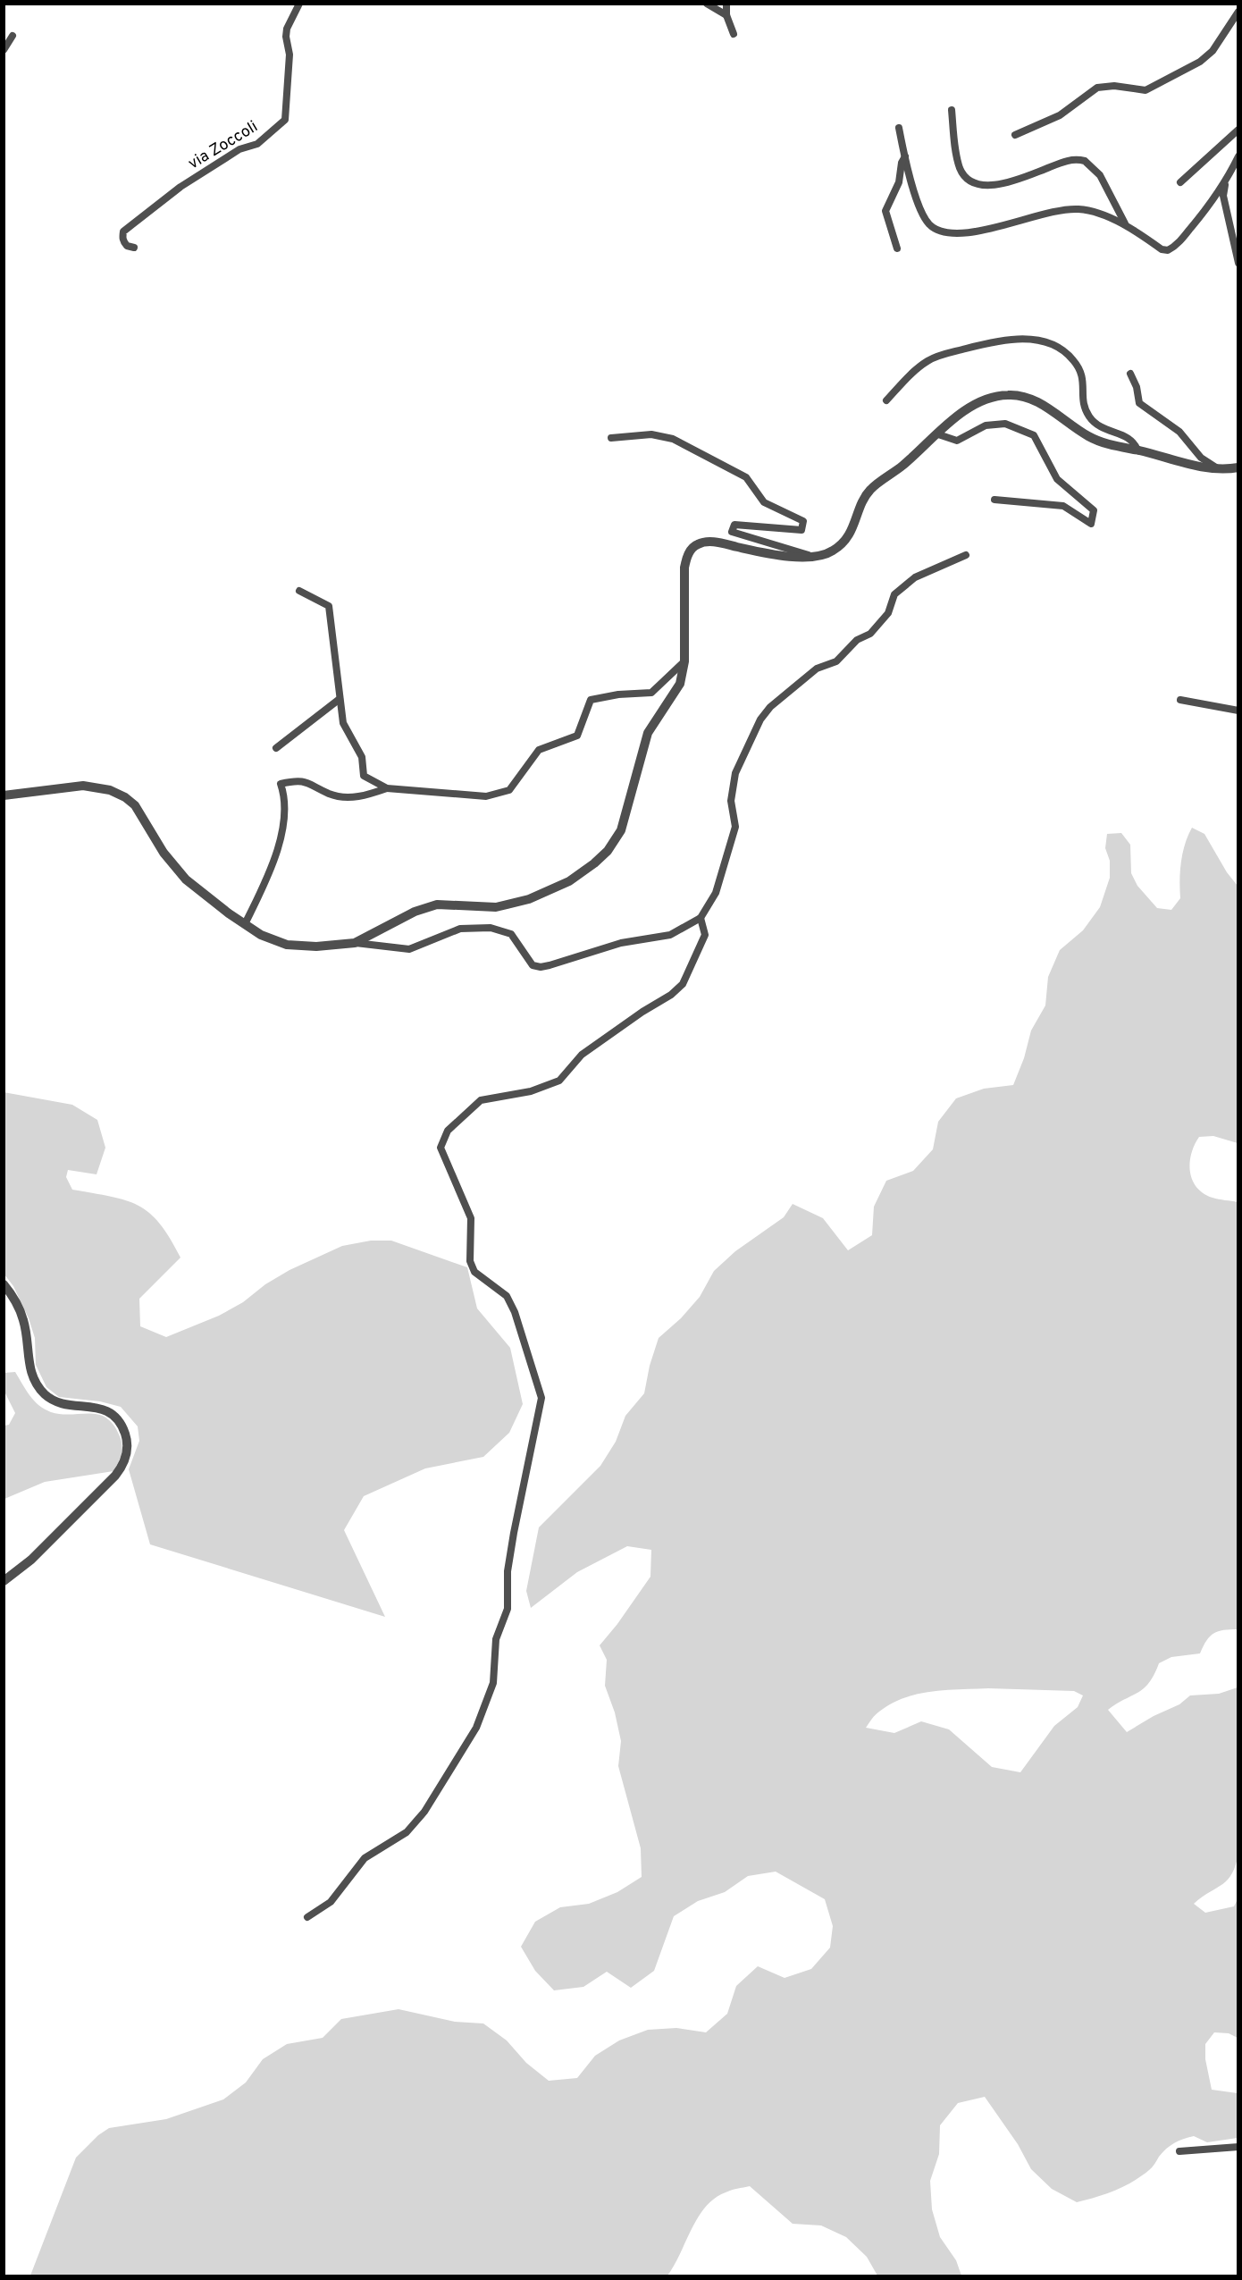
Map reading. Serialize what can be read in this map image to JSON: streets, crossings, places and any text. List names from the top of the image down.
{
  "streets": {
    "street": ["via Zoccoli"]
  }
}
